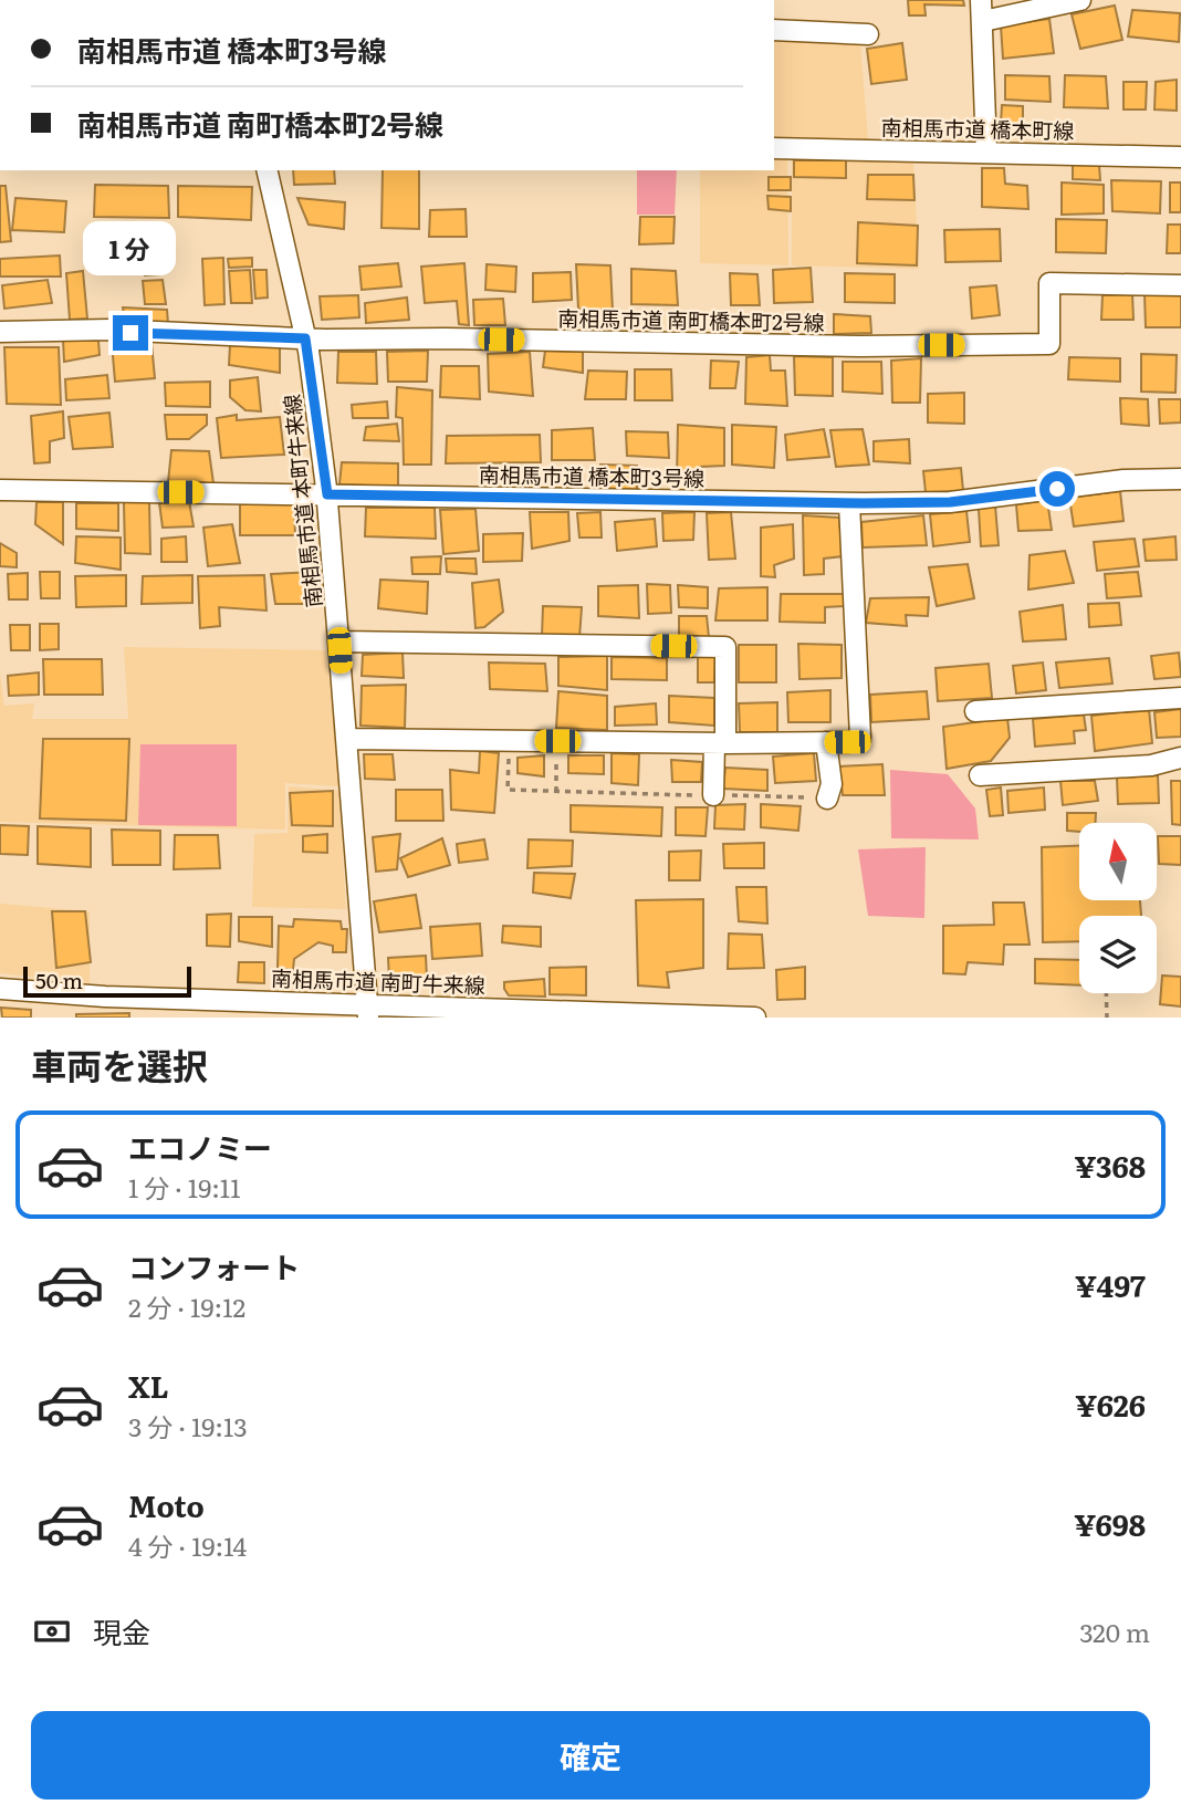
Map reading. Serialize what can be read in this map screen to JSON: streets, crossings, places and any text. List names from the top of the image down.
{
  "streets": {
    "street": [
      "南相馬市道 橋本町線",
      "南相馬市道 南町橋本町2号線",
      "南相馬市道 橋本町3号線",
      "南相馬市道 本町牛来線",
      "南相馬市道 南町牛来線"
    ]
  },
  "crossings": [
    ["南相馬市道 南町橋本町2号線", "南相馬市道 本町牛来線"],
    ["南相馬市道 橋本町3号線", "南相馬市道 本町牛来線"],
    ["南相馬市道 本町牛来線", "南相馬市道 南町牛来線"]
  ],
  "scale_bar": "50 m",
  "north": "top",
  "page": {
    "banner": ["南相馬市道 橋本町3号線", "南相馬市道 南町橋本町2号線"],
    "bubble": "1 分",
    "scale": "50 m",
    "heading": "車両を選択",
    "list": [
      {
        "name": "エコノミー",
        "note": "1 分 · 19:11",
        "value": "¥368"
      },
      {
        "name": "コンフォート",
        "note": "2 分 · 19:12",
        "value": "¥497"
      },
      {
        "name": "XL",
        "note": "3 分 · 19:13",
        "value": "¥626"
      },
      {
        "name": "Moto",
        "note": "4 分 · 19:14",
        "value": "¥698"
      }
    ],
    "pay": ["現金", "320 m"],
    "buttons": "確定"
  }
}
